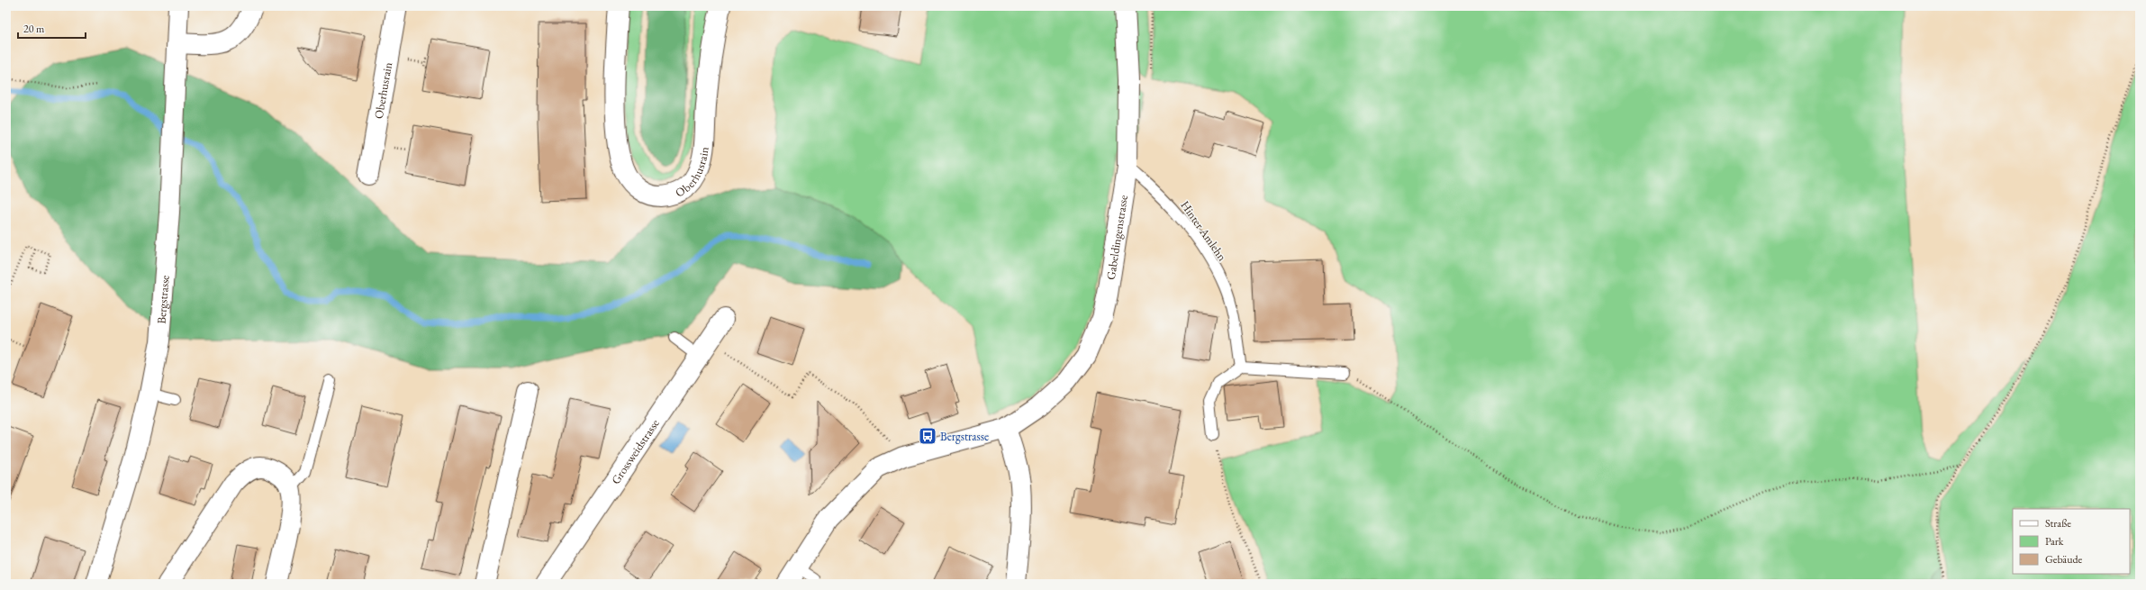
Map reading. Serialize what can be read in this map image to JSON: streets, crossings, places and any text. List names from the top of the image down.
{
  "streets": {
    "street": [
      "Oberhusrain",
      "Gabeldingenstrasse",
      "Bergstrasse",
      "Grossweidstrasse"
    ],
    "lane": ["Hinter Amlehn"]
  },
  "crossings": [
    ["Hinter Amlehn", "Gabeldingenstrasse"]
  ],
  "places": {
    "bus stop": ["Bergstrasse"]
  },
  "legend": ["Straße", "Park", "Gebäude"],
  "scale_bar": "20 m"
}
